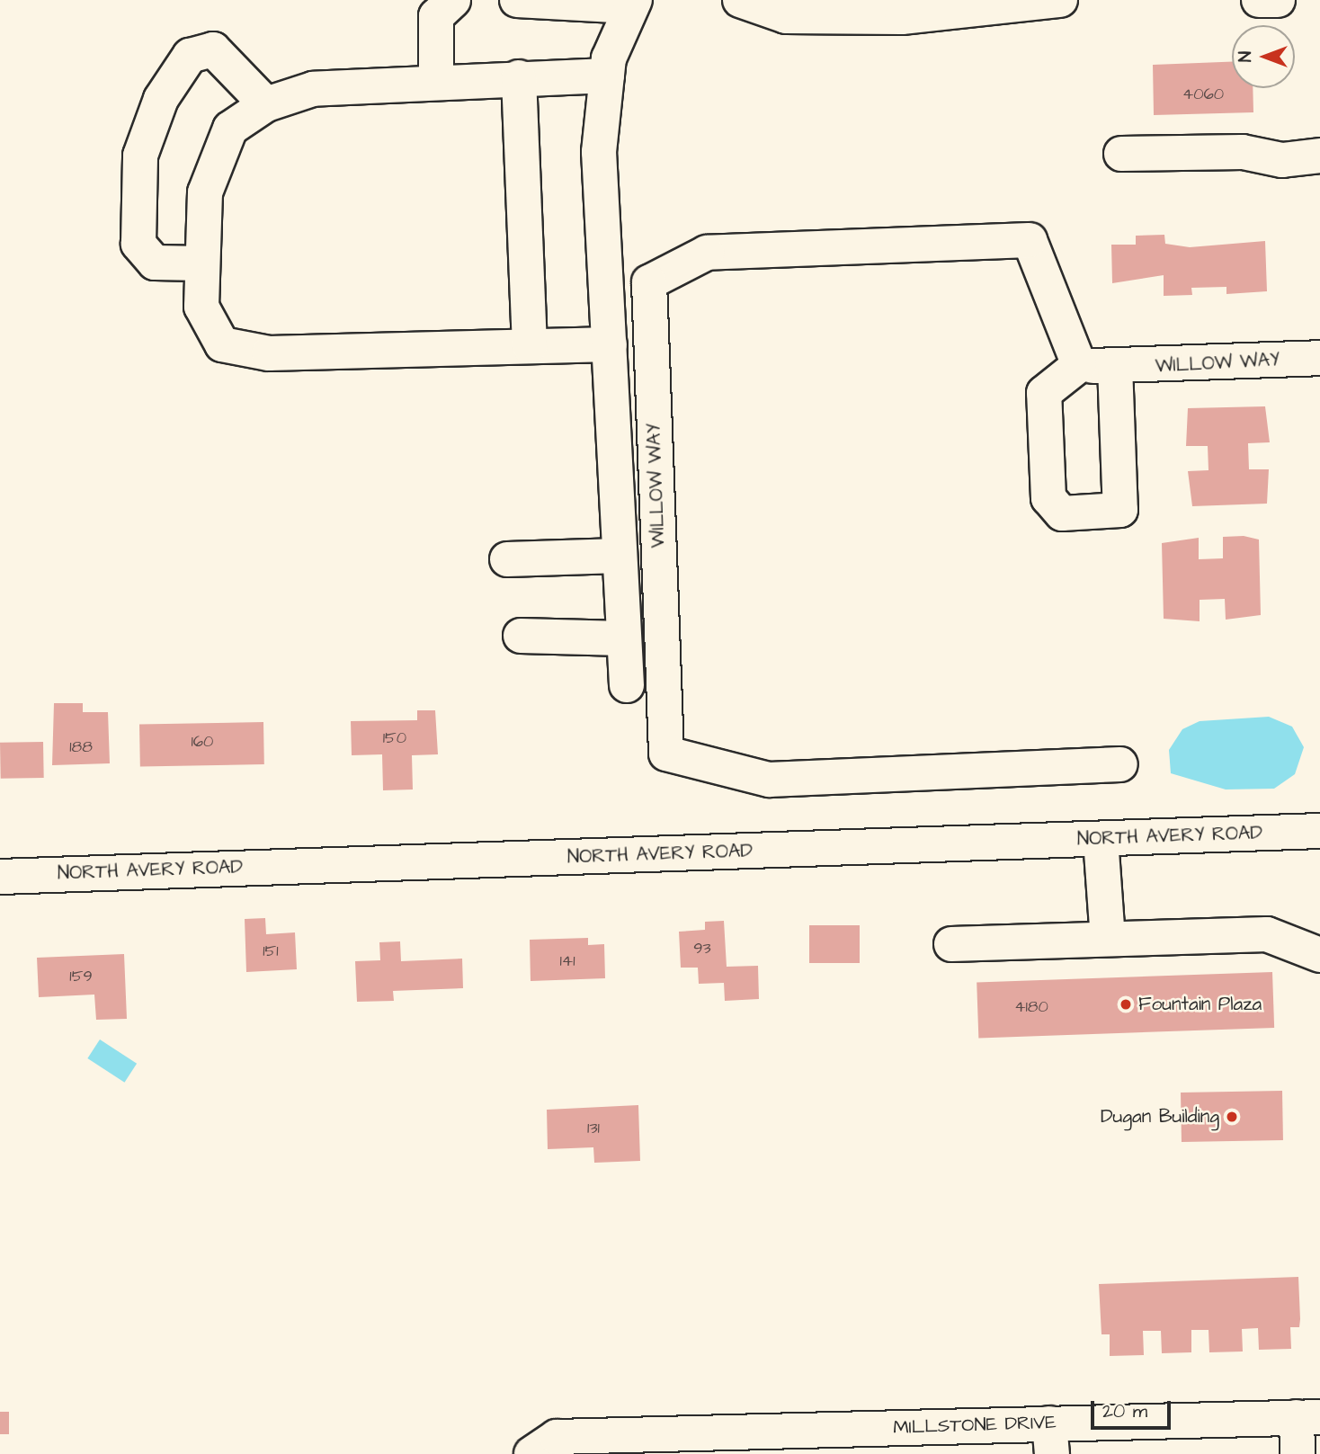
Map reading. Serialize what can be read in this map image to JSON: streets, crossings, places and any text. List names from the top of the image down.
{
  "streets": {
    "street": ["WILLOW WAY", "NORTH AVERY ROAD", "MILLSTONE DRIVE"]
  },
  "places": ["Fountain Plaza", "Dugan Building"],
  "house_numbers": [
    "4060",
    "150",
    "160",
    "188",
    "93",
    "151",
    "141",
    "159",
    "4180",
    "131"
  ],
  "scale_bar": "20 m",
  "north": "left"
}
